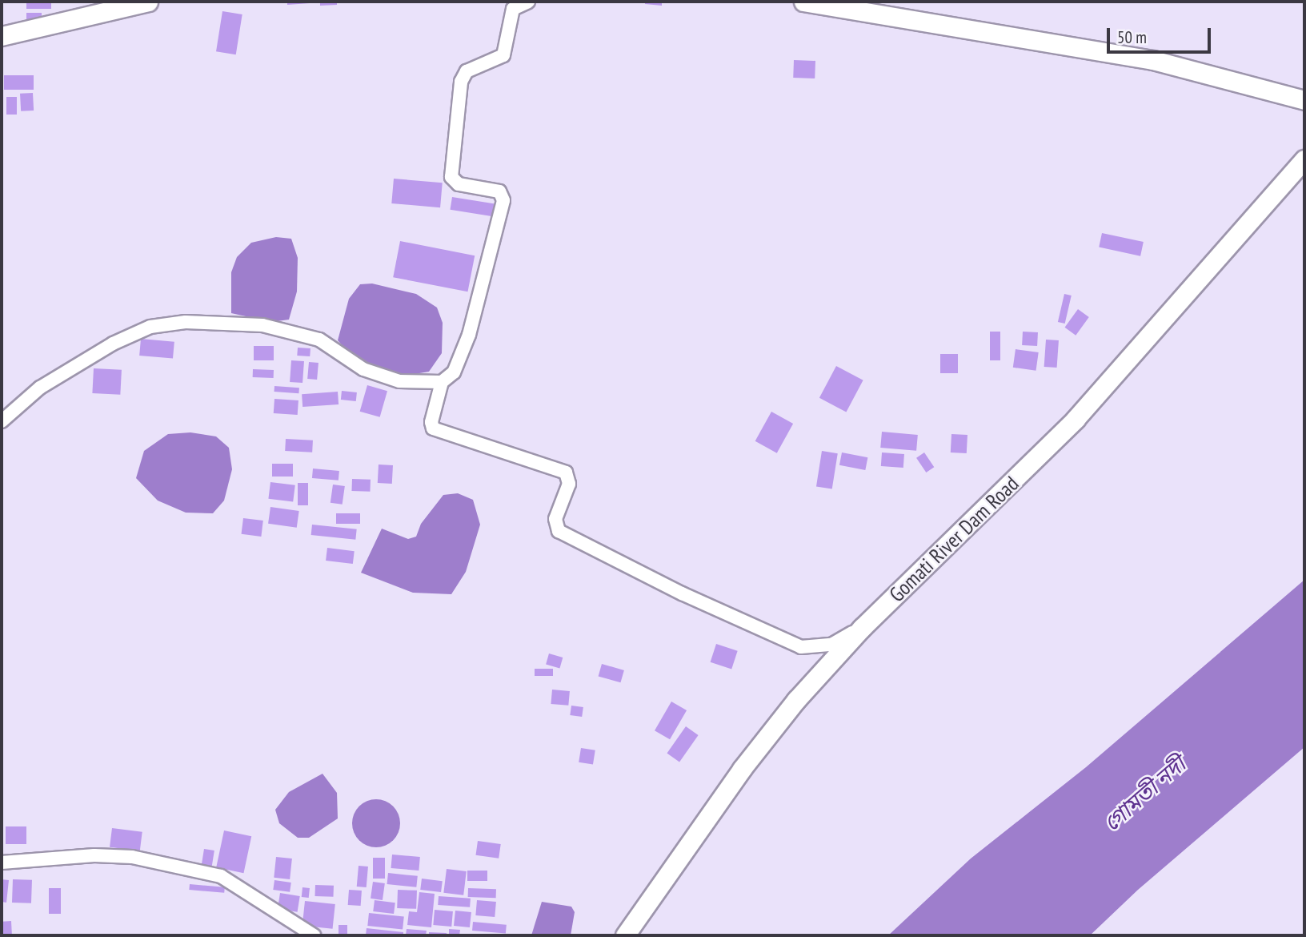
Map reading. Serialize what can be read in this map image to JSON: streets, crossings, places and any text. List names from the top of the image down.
{
  "streets": {
    "main road": ["Gomati River Dam Road"]
  },
  "water": ["গোমতী নদী"],
  "scale_bar": "50 m"
}
